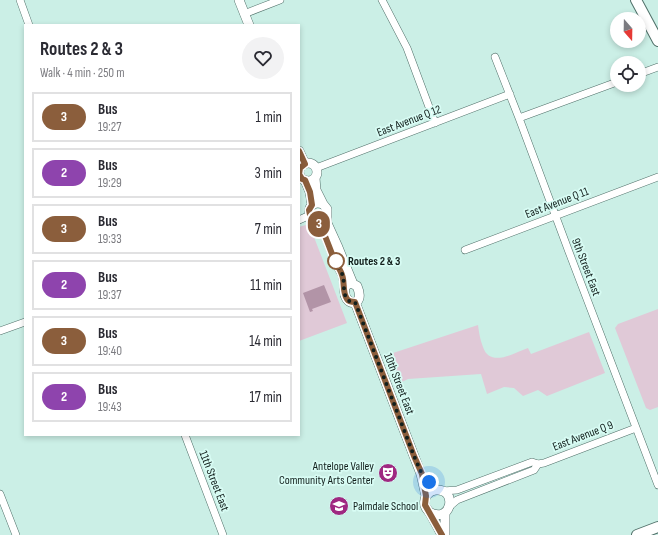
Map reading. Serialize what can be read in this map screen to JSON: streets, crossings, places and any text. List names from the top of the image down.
{
  "streets": {
    "main road": ["10th Street East"],
    "street": [
      "East Avenue Q 12",
      "East Avenue Q 11",
      "9th Street East",
      "East Avenue Q 9",
      "11th Street East"
    ]
  },
  "crossings": [
    ["East Avenue Q 12", "9th Street East"],
    ["East Avenue Q 11", "9th Street East"],
    ["9th Street East", "East Avenue Q 9"],
    ["10th Street East", "East Avenue Q 9"]
  ],
  "places": {
    "other": ["Routes 2 & 3"],
    "theatre": ["Antelope Valley Community Arts Center"],
    "school or university": ["Palmdale School"]
  },
  "lines": ["bus line 3"],
  "north": "bottom",
  "page": {
    "on_map": "3",
    "heading": ["Routes 2 & 3", "Walk · 4 min · 250 m"],
    "list": [
      {
        "mark": "3",
        "name": "Bus",
        "note": "19:27",
        "value": "1 min"
      },
      {
        "mark": "2",
        "name": "Bus",
        "note": "19:29",
        "value": "3 min"
      },
      {
        "mark": "3",
        "name": "Bus",
        "note": "19:33",
        "value": "7 min"
      },
      {
        "mark": "2",
        "name": "Bus",
        "note": "19:37",
        "value": "11 min"
      },
      {
        "mark": "3",
        "name": "Bus",
        "note": "19:40",
        "value": "14 min"
      },
      {
        "mark": "2",
        "name": "Bus",
        "note": "19:43",
        "value": "17 min"
      }
    ]
  }
}
